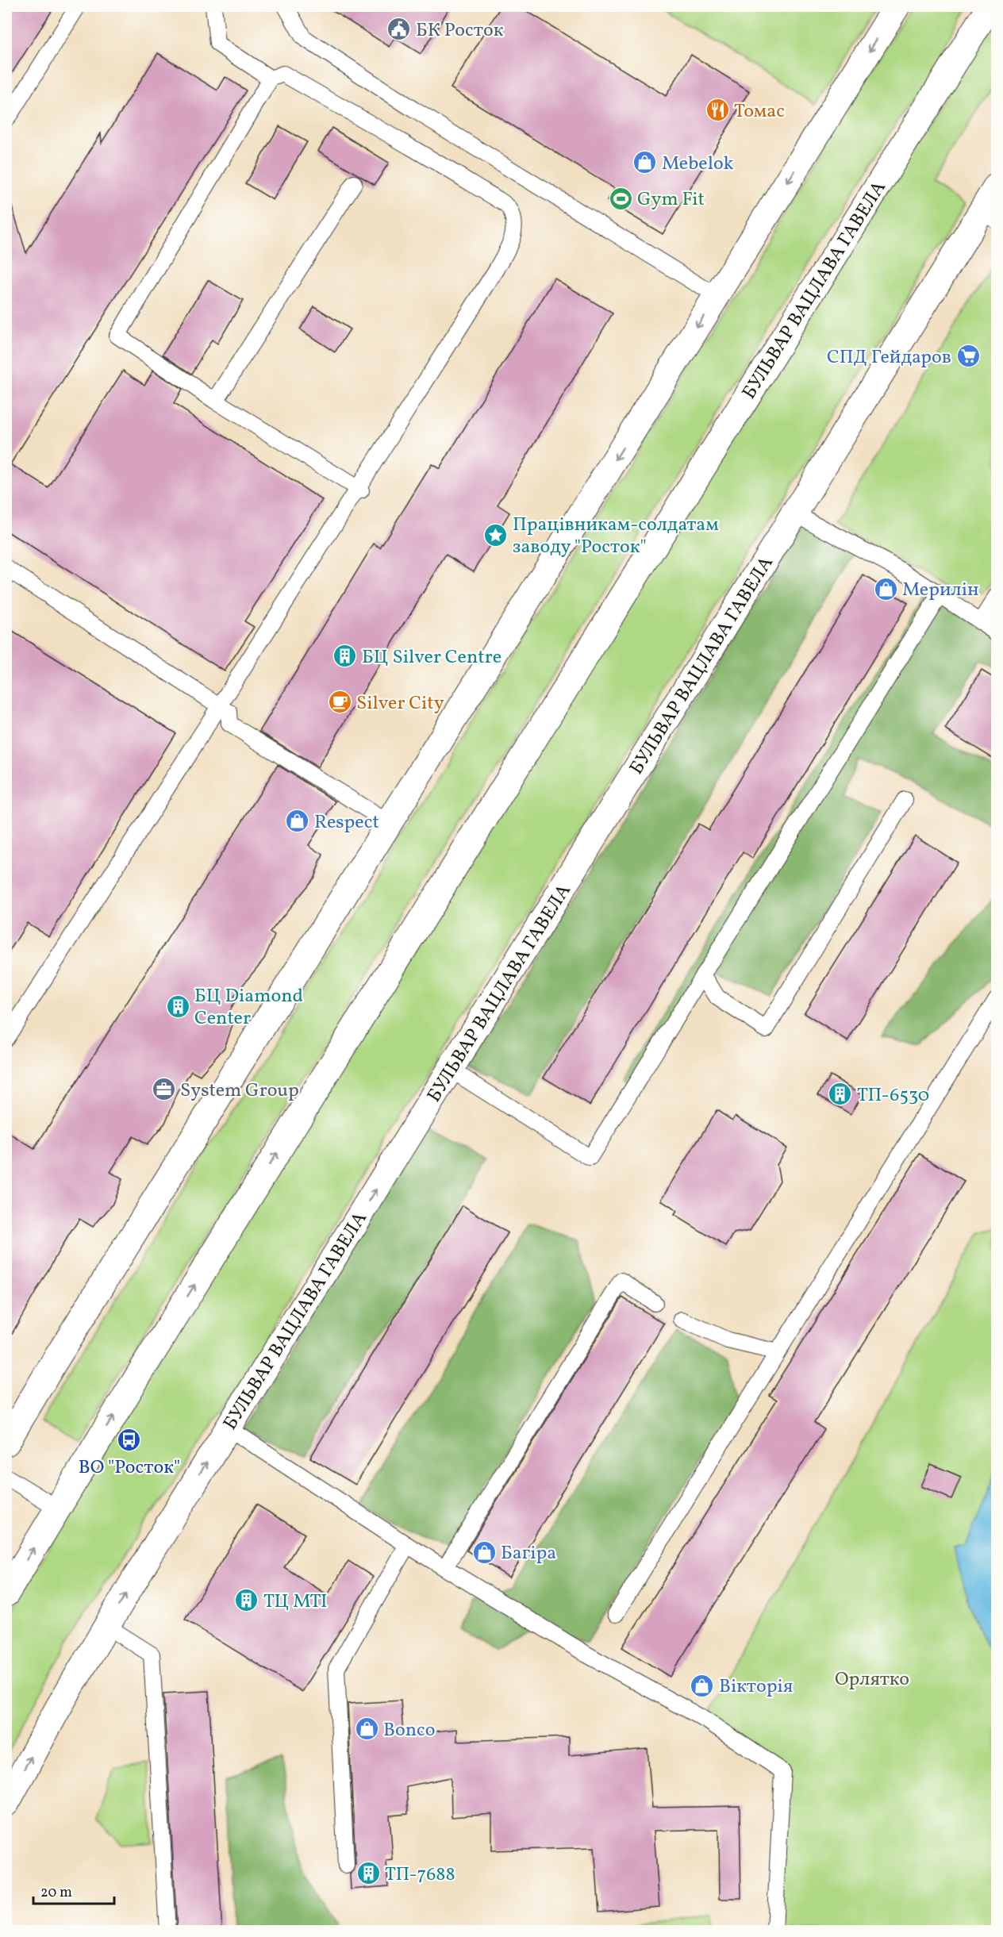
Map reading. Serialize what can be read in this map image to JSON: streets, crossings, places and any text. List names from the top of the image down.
{
  "streets": {
    "street": ["БУЛЬВАР ВАЦЛАВА ГАВЕЛА"]
  },
  "parks": ["Орлятко"],
  "places": {
    "public building": ["БК Росток"],
    "restaurant": ["Томас"],
    "shop": [
      "Mebelok",
      "Мерилін",
      "Respect",
      "Багіра",
      "Вікторія",
      "Bonco"
    ],
    "sports": ["Gym Fit"],
    "supermarket": ["СПД Гейдаров"],
    "place": ["Працівникам-солдатам заводу \"Росток\""],
    "building": [
      "БЦ Silver Centre",
      "БЦ Diamond Center",
      "ТП-6530",
      "ТЦ MTI",
      "ТП-7688"
    ],
    "cafe": ["Silver City"],
    "office": ["System Group"],
    "bus stop": ["ВО \"Росток\""]
  },
  "scale_bar": "20 m"
}
